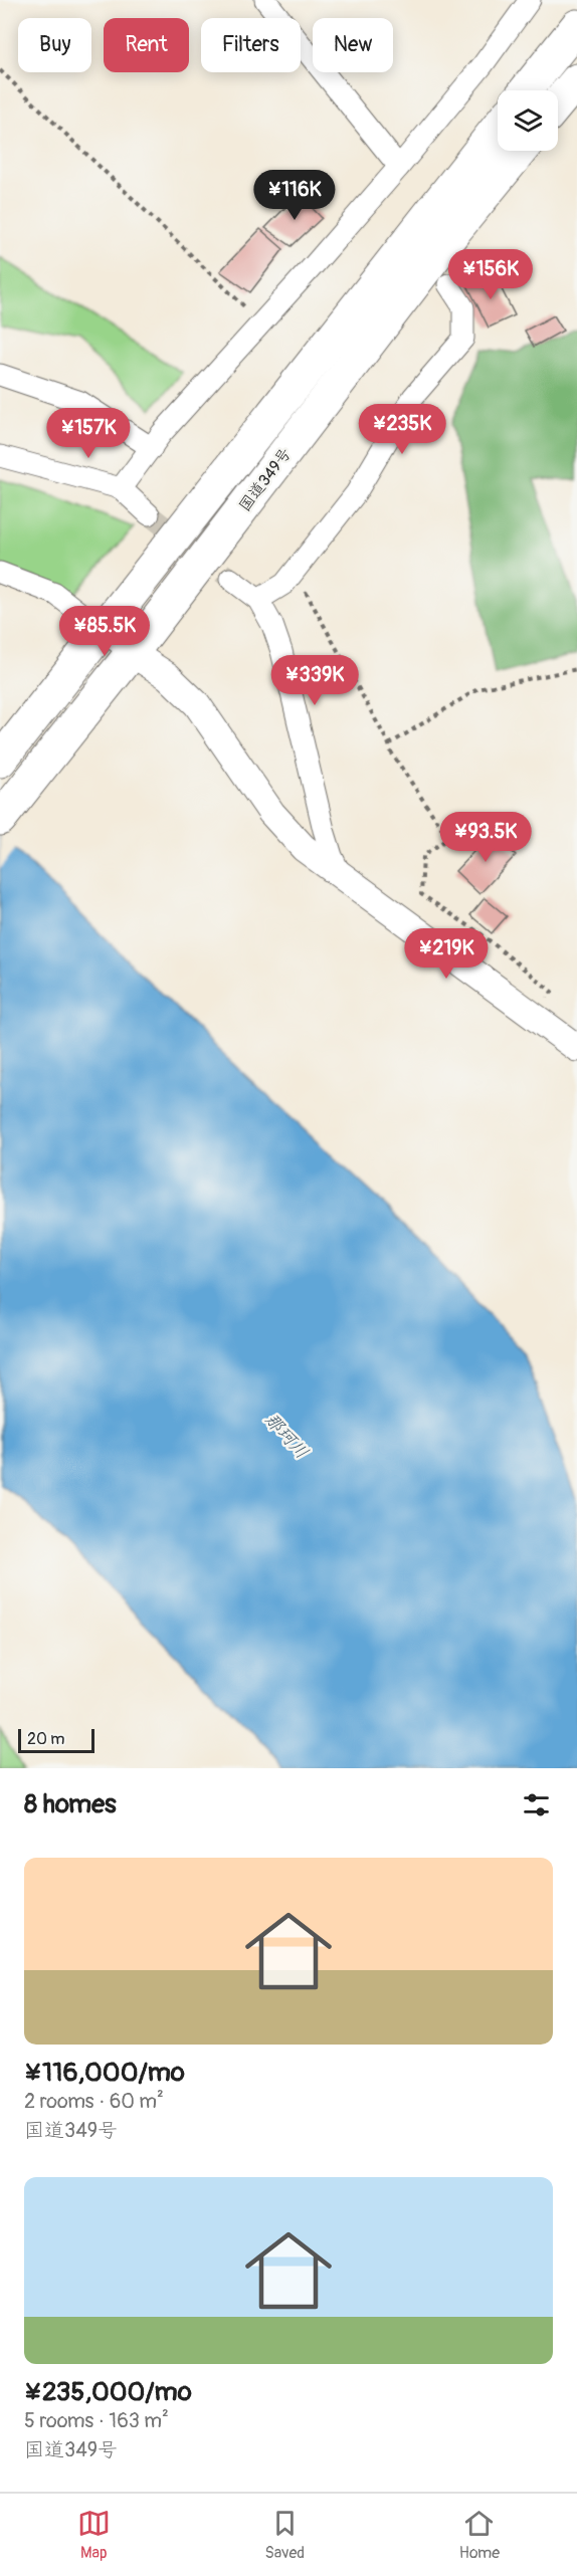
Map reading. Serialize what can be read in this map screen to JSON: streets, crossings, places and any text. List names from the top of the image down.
{
  "streets": {
    "highway": ["国道349号"]
  },
  "water": ["那珂川"],
  "scale_bar": "20 m",
  "page": {
    "chip": [
      "Buy",
      "Rent",
      "Filters",
      "New"
    ],
    "price": [
      "¥116K",
      "¥156K",
      "¥235K",
      "¥157K",
      "¥85.5K",
      "¥339K",
      "¥93.5K",
      "¥219K"
    ],
    "scale": "20 m",
    "heading": "8 homes",
    "list": [
      {
        "name": "¥116,000/mo",
        "note": "2 rooms · 60 m² · 国道349号"
      },
      {
        "name": "¥235,000/mo",
        "note": "5 rooms · 163 m² · 国道349号"
      }
    ],
    "tabs": ["Map", "Saved", "Home"]
  }
}
